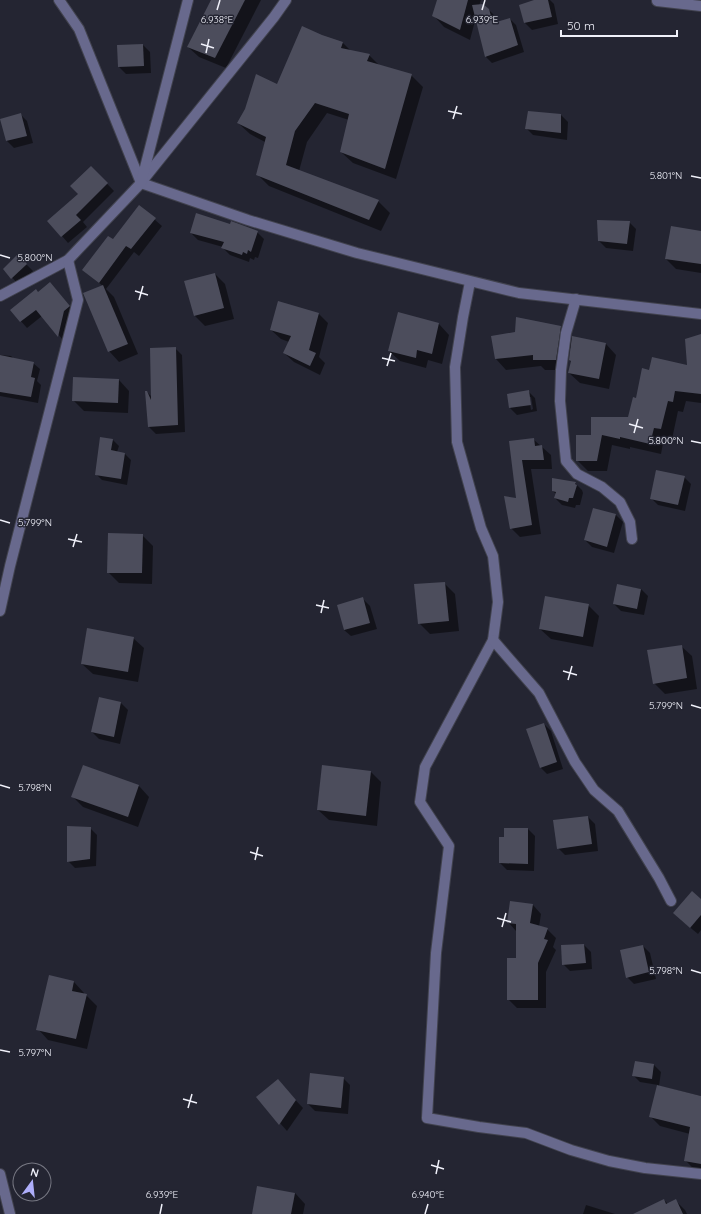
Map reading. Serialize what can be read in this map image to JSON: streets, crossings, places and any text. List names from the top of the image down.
{
  "scale_bar": "50 m",
  "north": "top",
  "coordinates": [
    "6.938°E",
    "6.939°E",
    "5.801°N",
    "5.800°N",
    "5.799°N",
    "5.798°N",
    "5.797°N",
    "6.940°E"
  ]
}
